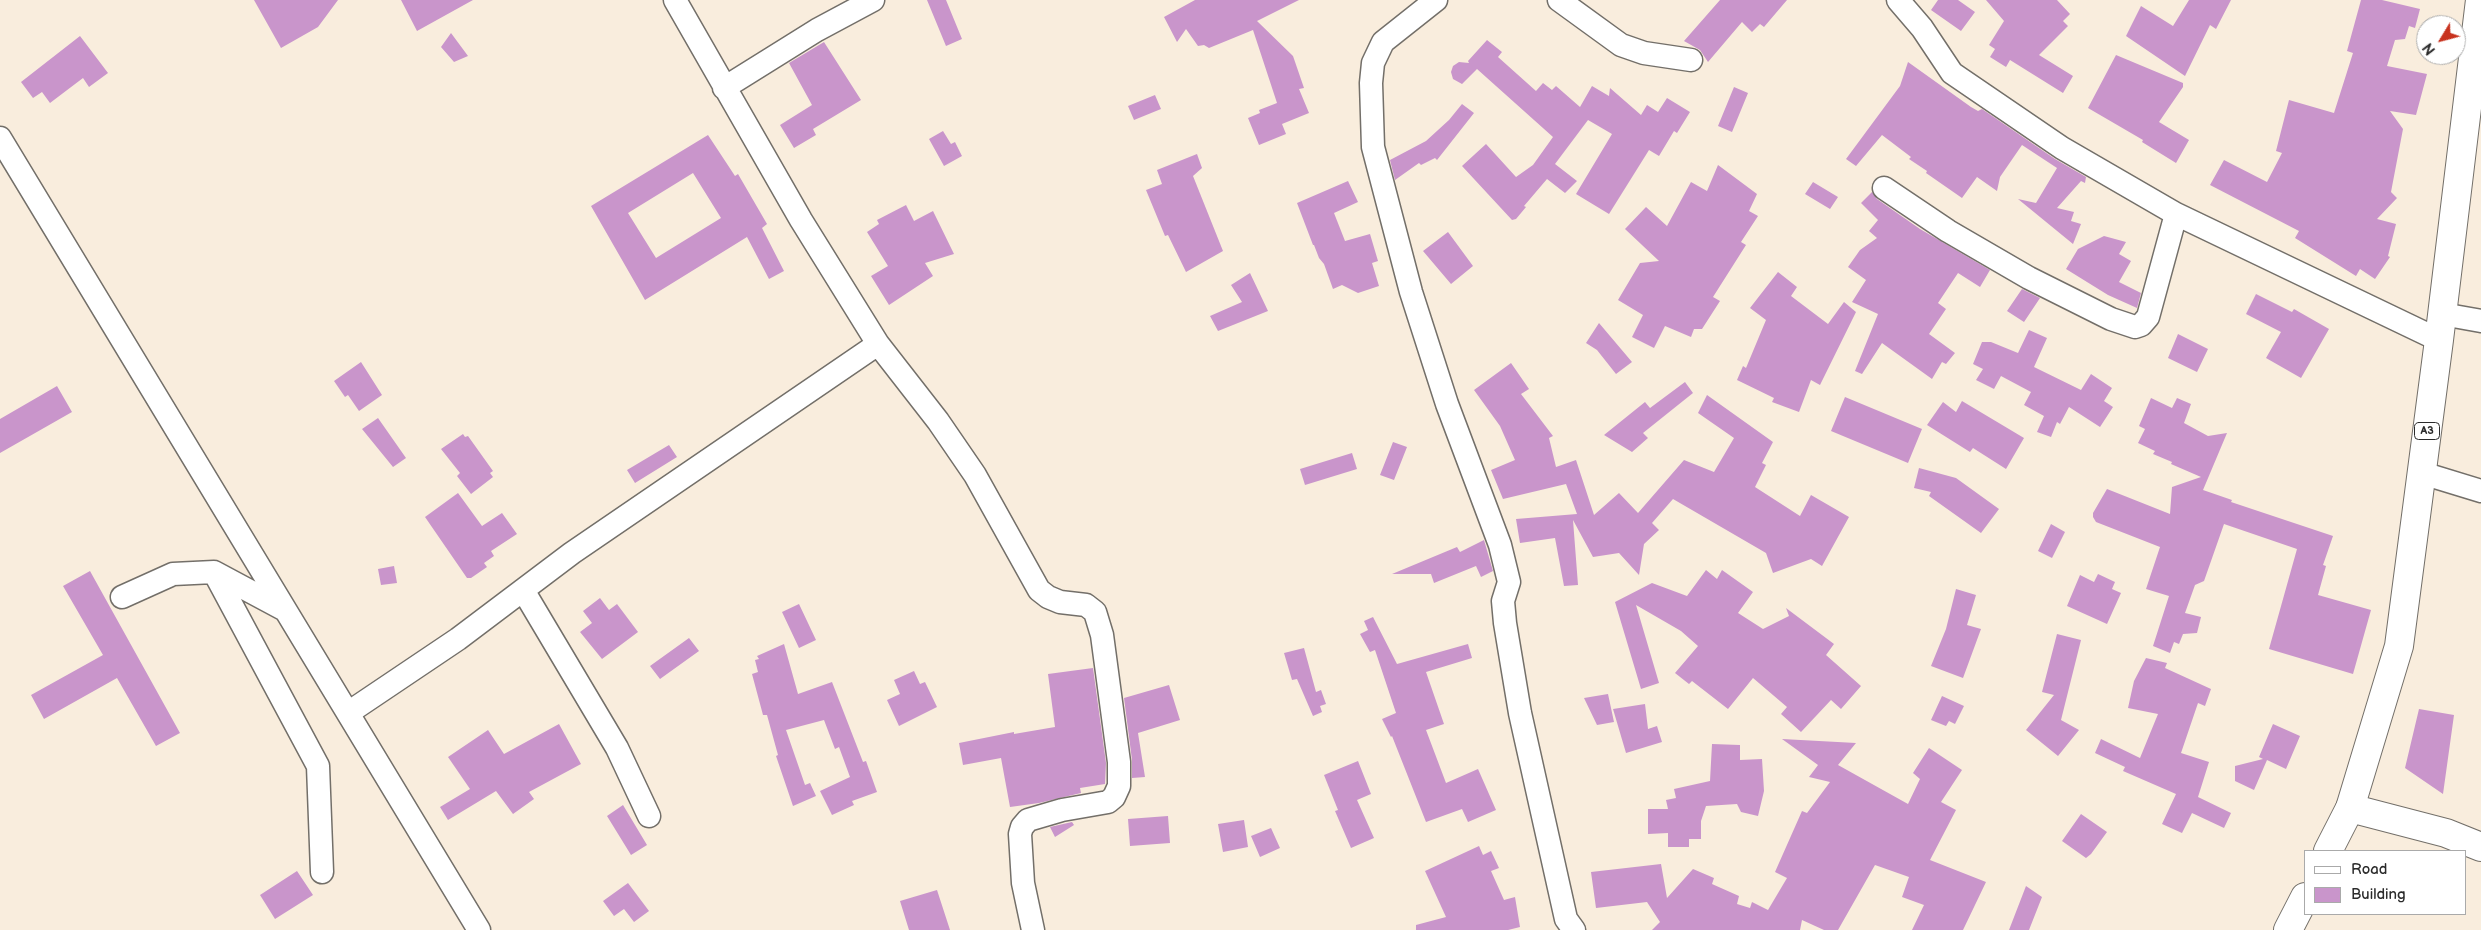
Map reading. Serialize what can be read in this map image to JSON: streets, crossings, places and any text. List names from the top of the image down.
{
  "streets": {
    "main road": ["A3"]
  },
  "legend": ["Road", "Building"],
  "north": "bottom left"
}
